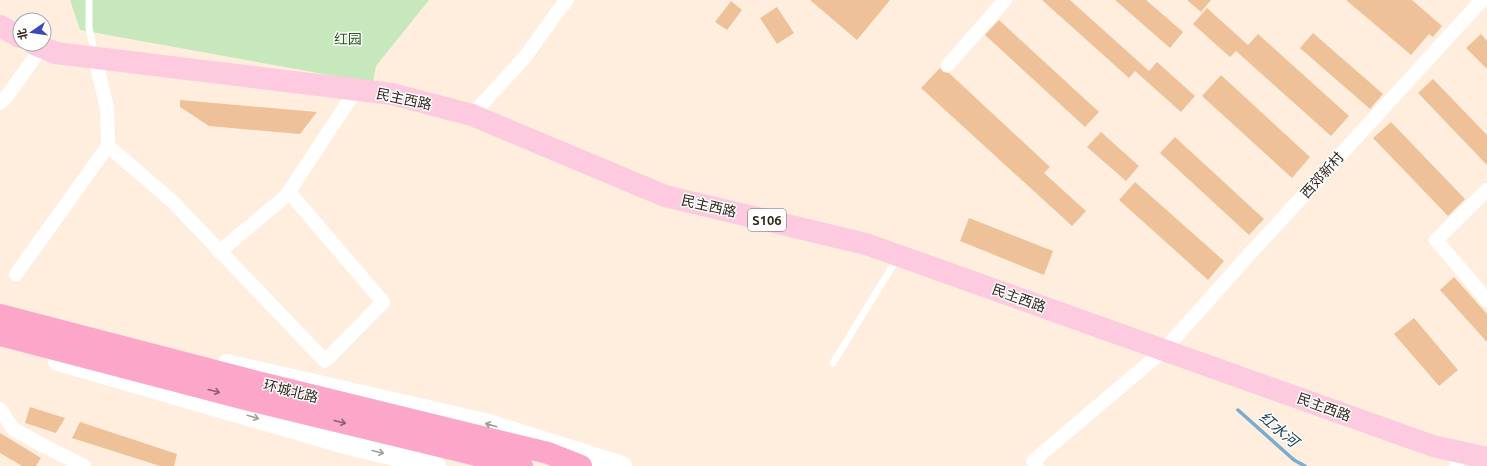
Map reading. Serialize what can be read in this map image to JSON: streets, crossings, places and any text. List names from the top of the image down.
{
  "streets": {
    "highway": ["环城北路"],
    "main road": ["民主西路", "S106"],
    "street": ["西郊新村"]
  },
  "crossings": [
    ["民主西路", "西郊新村"]
  ],
  "water": ["红水河"],
  "parks": ["红园"],
  "north": "left"
}
